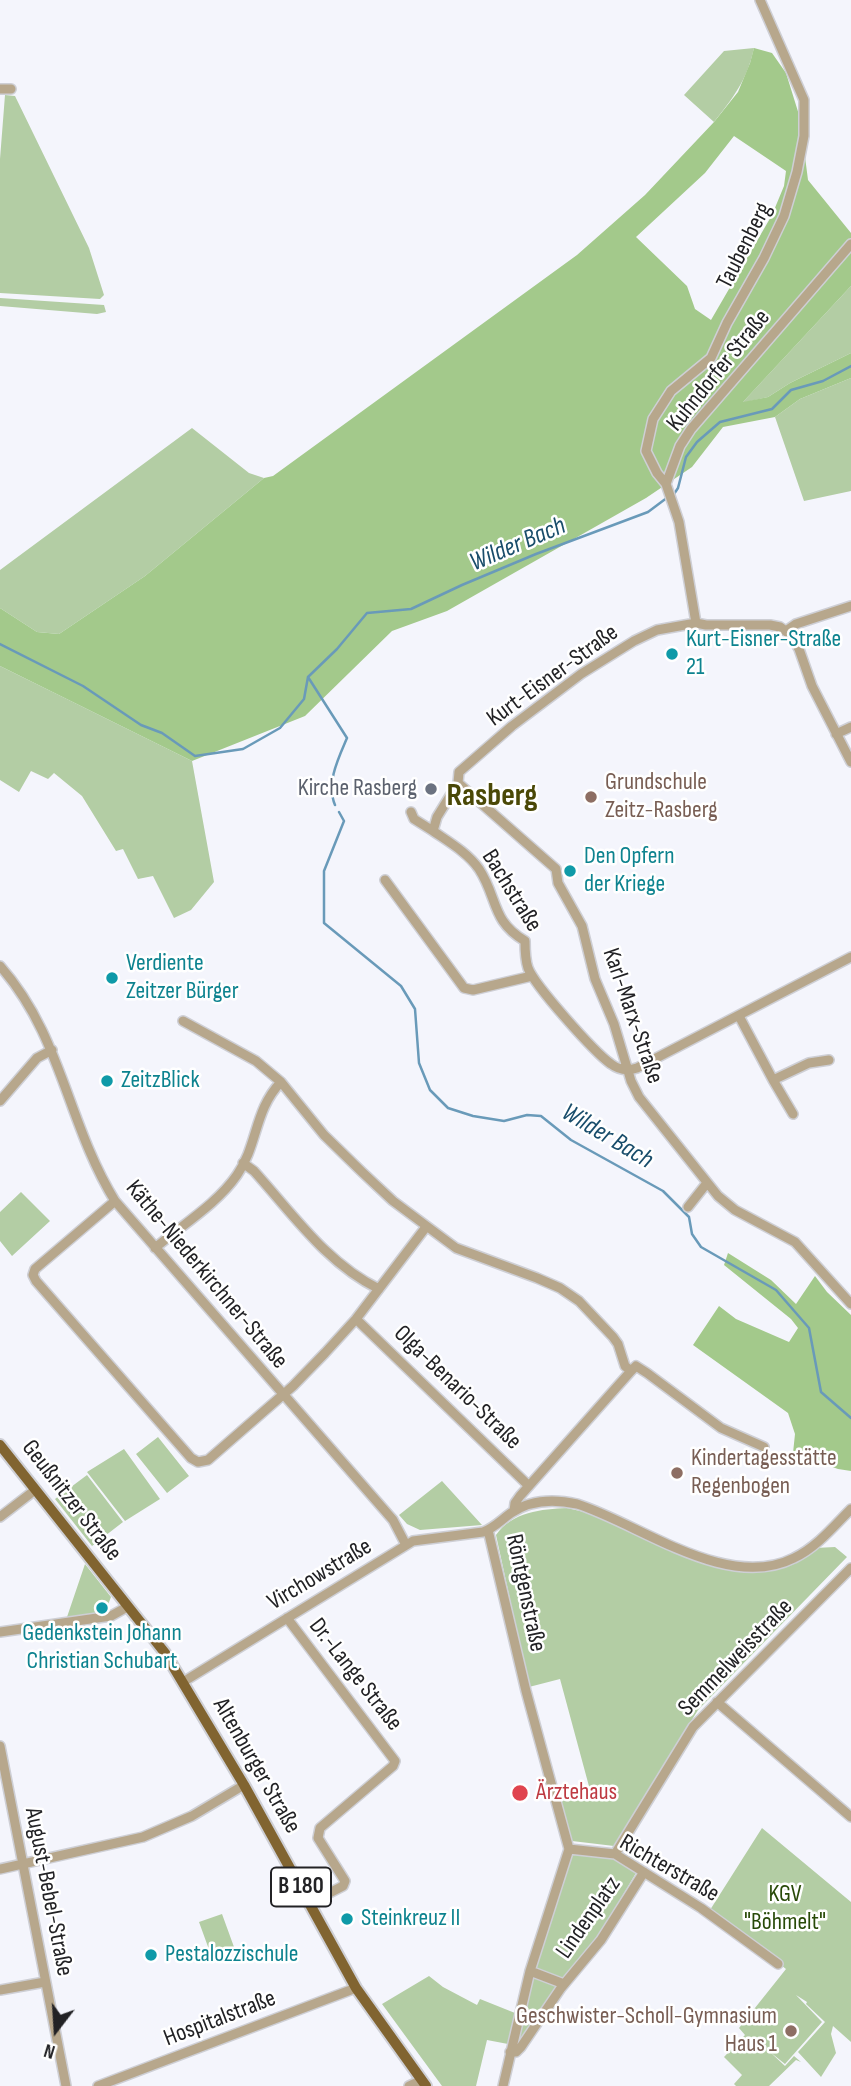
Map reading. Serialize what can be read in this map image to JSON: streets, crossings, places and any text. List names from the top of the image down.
{
  "streets": {
    "main road": ["Geußnitzer Straße", "Altenburger Straße", "B 180"],
    "street": [
      "Taubenberg",
      "Kuhndorfer Straße",
      "Kurt-Eisner-Straße",
      "Bachstraße",
      "Karl-Marx-Straße",
      "Käthe-Niederkirchner-Straße",
      "Olga-Benario-Straße",
      "Virchowstraße",
      "Röntgenstraße",
      "Semmelweisstraße",
      "Dr.-Lange Straße",
      "Richterstraße",
      "August-Bebel-Straße",
      "Lindenplatz",
      "Hospitalstraße"
    ]
  },
  "crossings": [
    ["Taubenberg", "Kuhndorfer Straße"],
    ["Kurt-Eisner-Straße", "Karl-Marx-Straße"],
    ["Bachstraße", "Karl-Marx-Straße"],
    ["Käthe-Niederkirchner-Straße", "Virchowstraße"],
    ["Geußnitzer Straße", "Altenburger Straße"],
    ["Virchowstraße", "Röntgenstraße"],
    ["Virchowstraße", "Dr.-Lange Straße"],
    ["Virchowstraße", "Altenburger Straße"],
    ["Röntgenstraße", "Richterstraße"],
    ["Röntgenstraße", "Lindenplatz"],
    ["Semmelweisstraße", "Richterstraße"],
    ["Dr.-Lange Straße", "Altenburger Straße"],
    ["Altenburger Straße", "Hospitalstraße"],
    ["Richterstraße", "Lindenplatz"]
  ],
  "districts": ["Rasberg"],
  "water": ["Wilder Bach"],
  "parks": ["KGV \"Böhmelt\""],
  "places": [
    "Kurt-Eisner-Straße 21",
    "Kirche Rasberg",
    "Grundschule Zeitz-Rasberg",
    "Den Opfern der Kriege",
    "Verdiente Zeitzer Bürger",
    "ZeitzBlick",
    "Kindertagesstätte Regenbogen",
    "Gedenkstein Johann Christian Schubart",
    "Ärztehaus",
    "Steinkreuz II",
    "Pestalozzischule",
    "Geschwister-Scholl-Gymnasium Haus 1"
  ],
  "north": "bottom"
}
